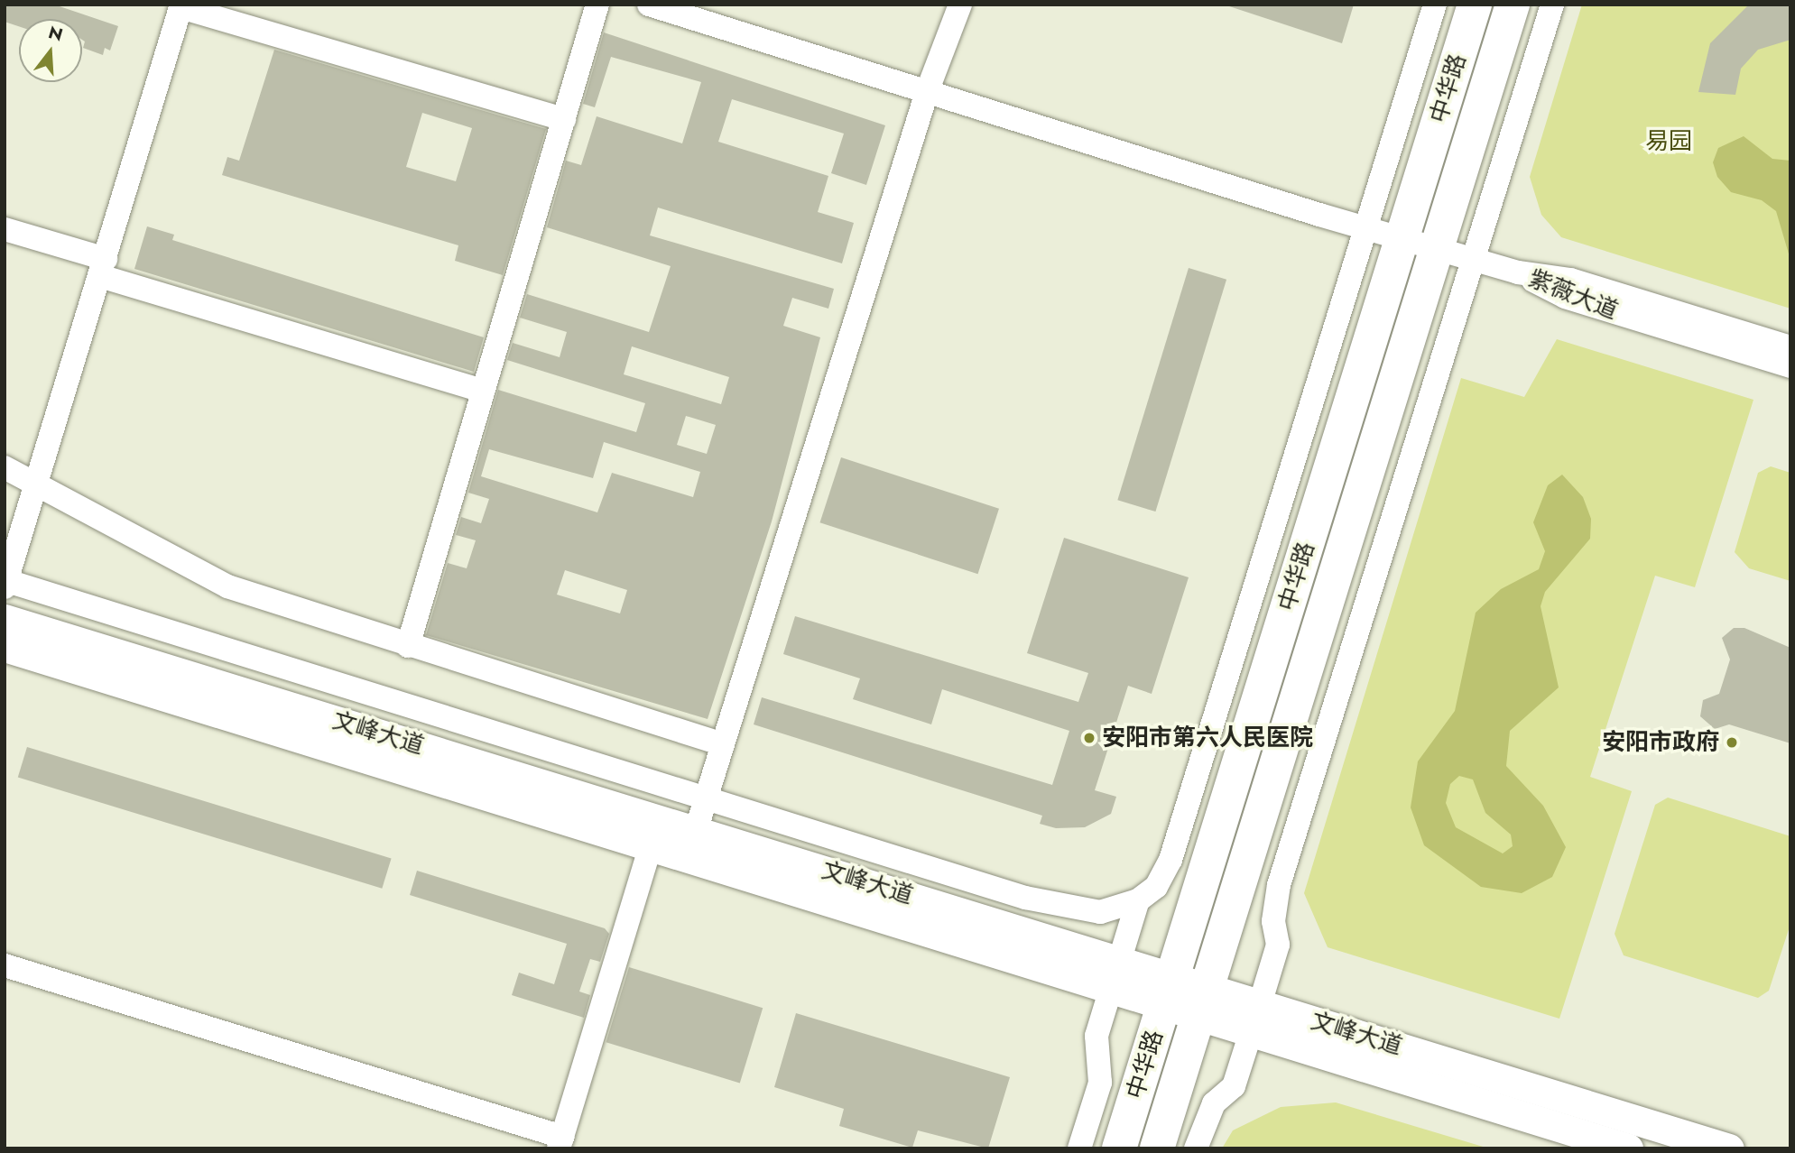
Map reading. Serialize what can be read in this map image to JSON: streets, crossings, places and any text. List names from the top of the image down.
{
  "streets": {
    "highway": ["中华路"],
    "main road": ["文峰大道"],
    "street": ["紫薇大道"]
  },
  "crossings": [
    ["中华路", "文峰大道"]
  ],
  "parks": ["易园"],
  "places": ["安阳市第六人民医院", "安阳市政府"],
  "north": "top"
}
